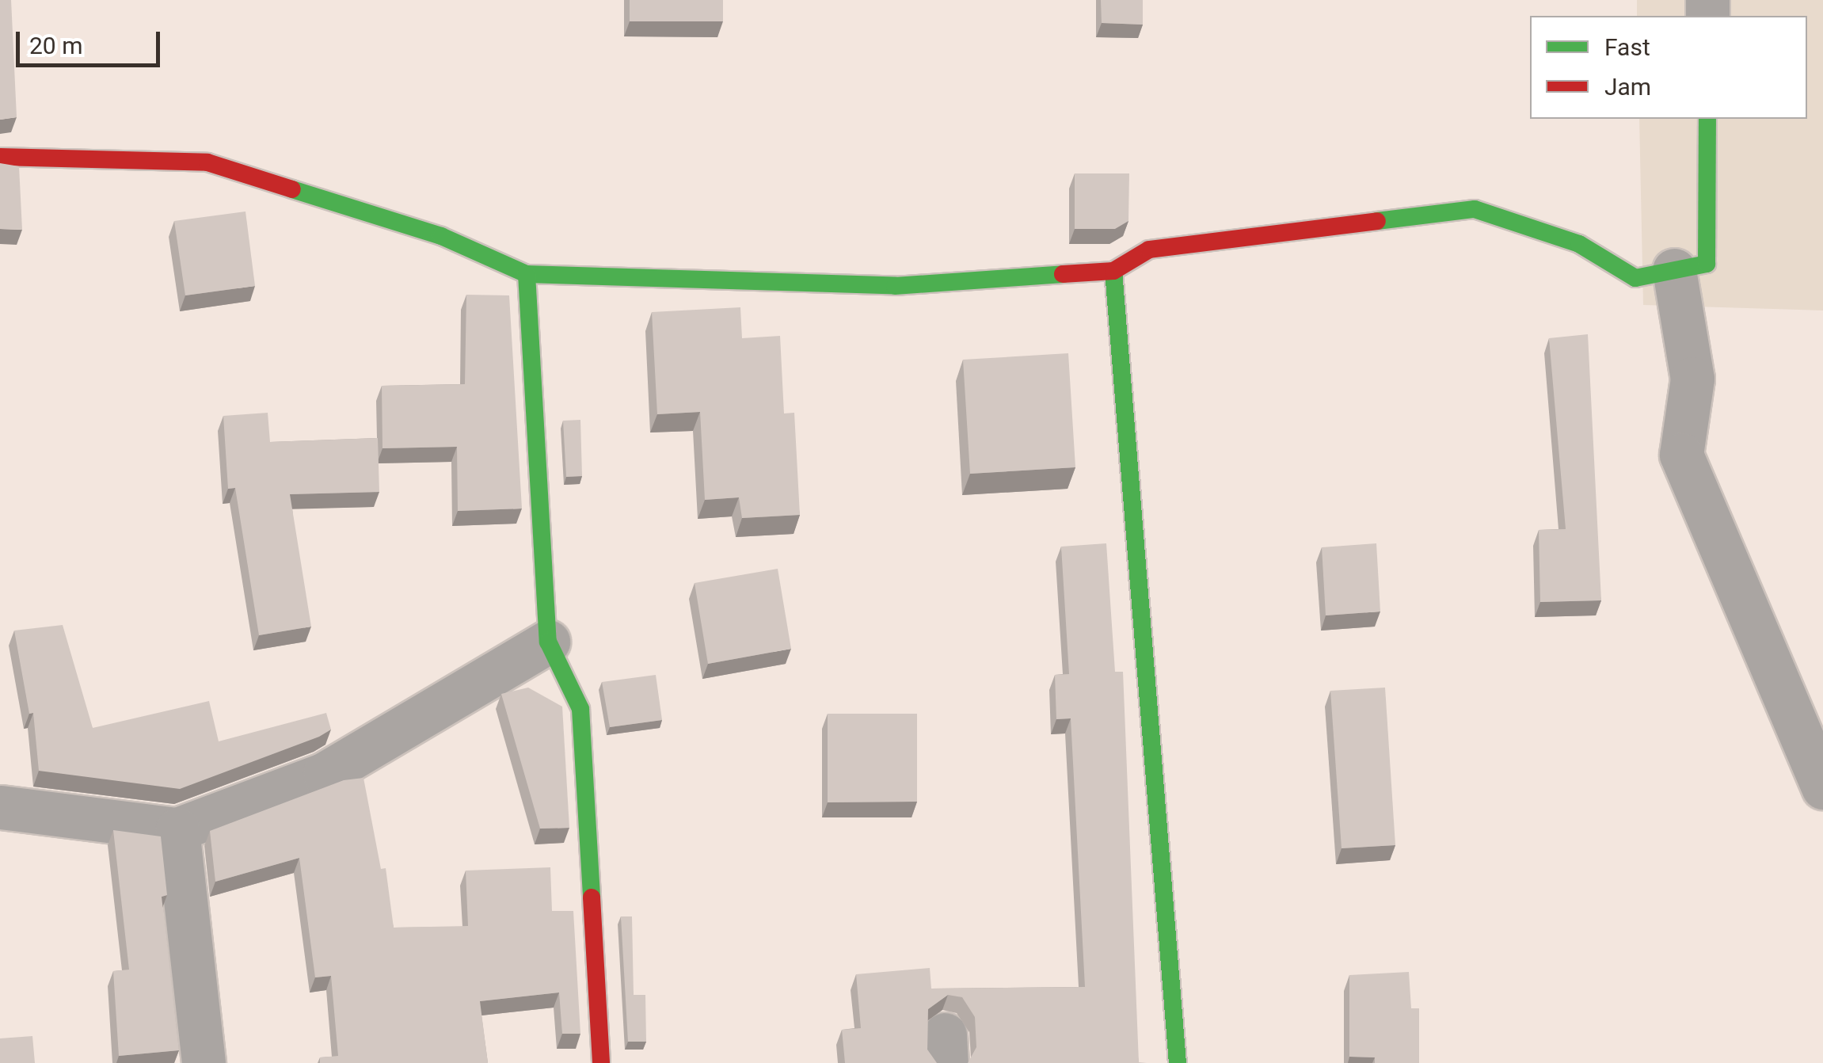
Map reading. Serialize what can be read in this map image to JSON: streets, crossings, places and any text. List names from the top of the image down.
{
  "legend": ["Fast", "Jam"],
  "scale_bar": "20 m"
}
